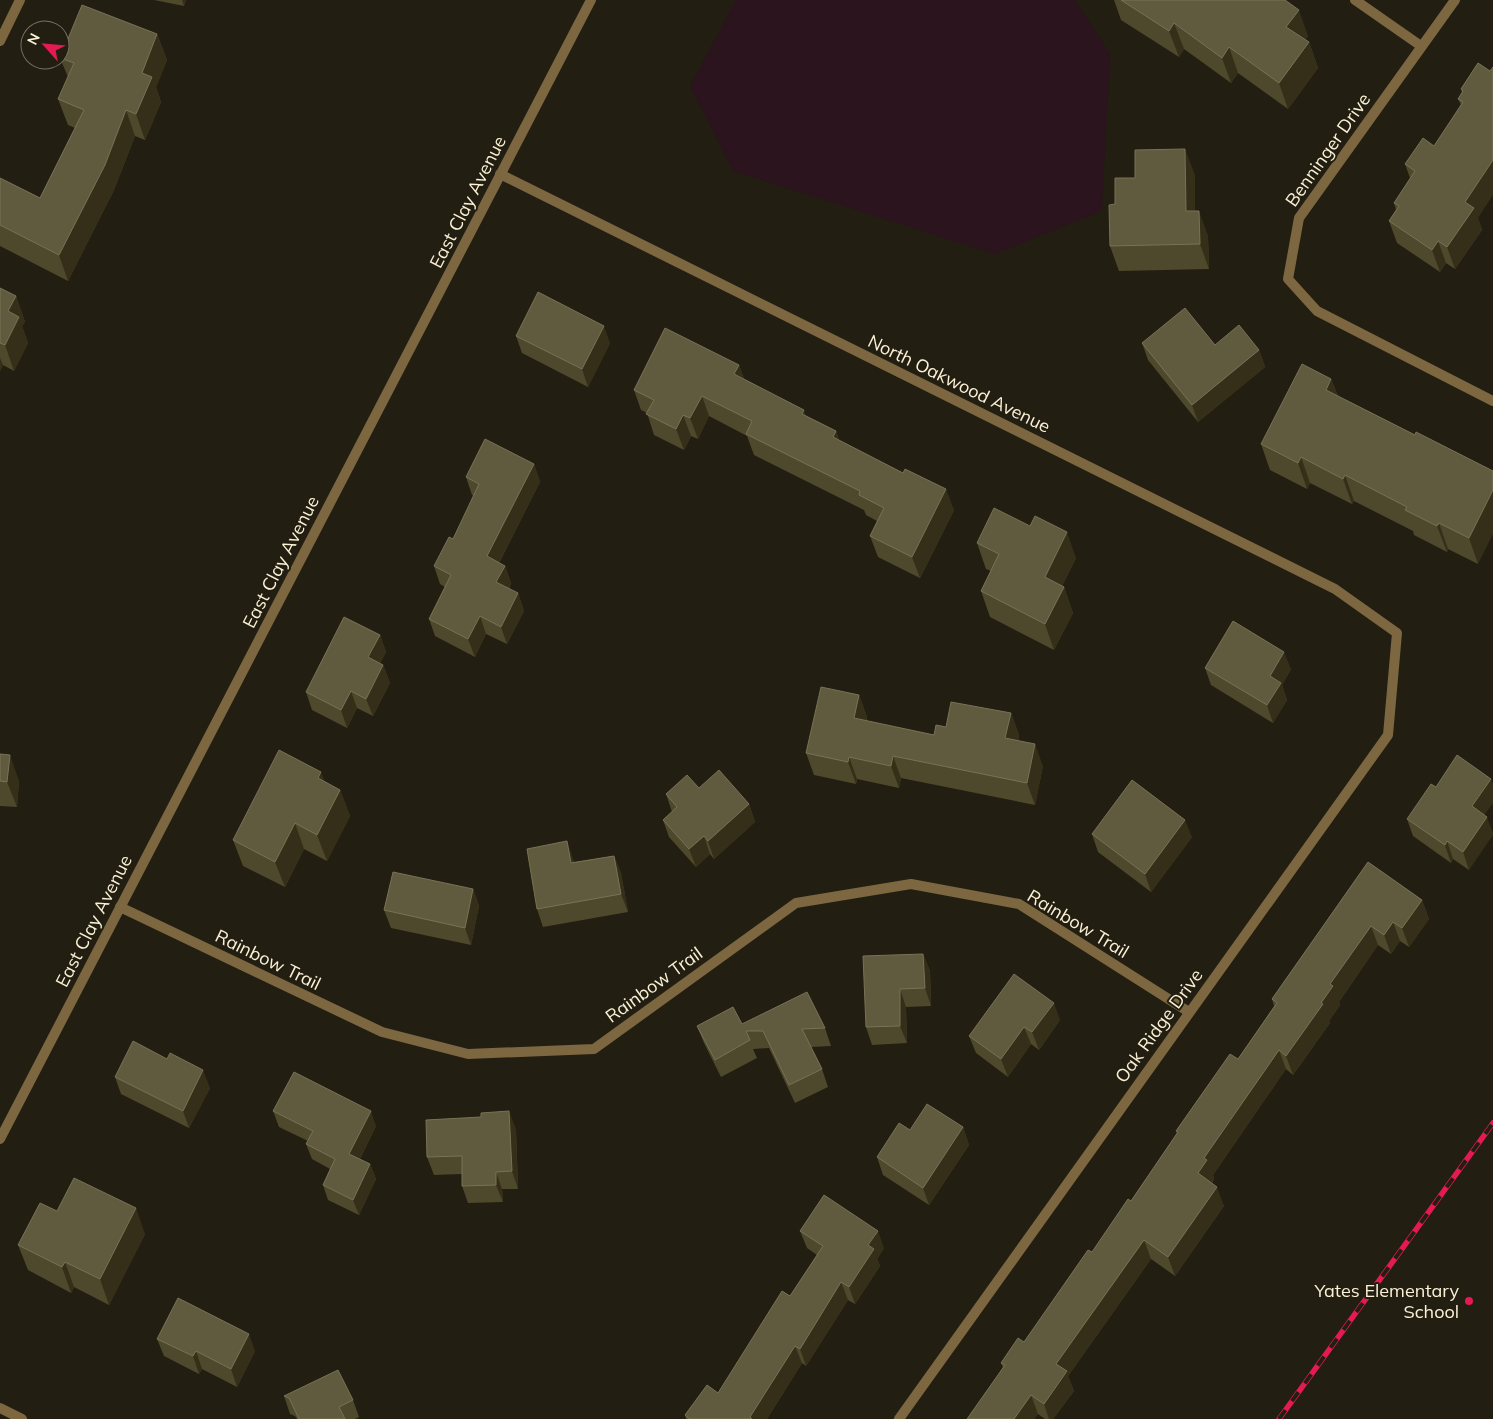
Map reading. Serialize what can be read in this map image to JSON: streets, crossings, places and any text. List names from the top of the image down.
{
  "streets": {
    "street": [
      "Benninger Drive",
      "East Clay Avenue",
      "North Oakwood Avenue",
      "Rainbow Trail",
      "Oak Ridge Drive"
    ]
  },
  "crossings": [
    ["East Clay Avenue", "North Oakwood Avenue"],
    ["East Clay Avenue", "Rainbow Trail"],
    ["North Oakwood Avenue", "Oak Ridge Drive"],
    ["Rainbow Trail", "Oak Ridge Drive"]
  ],
  "places": ["Yates Elementary School"],
  "north": "top left"
}
